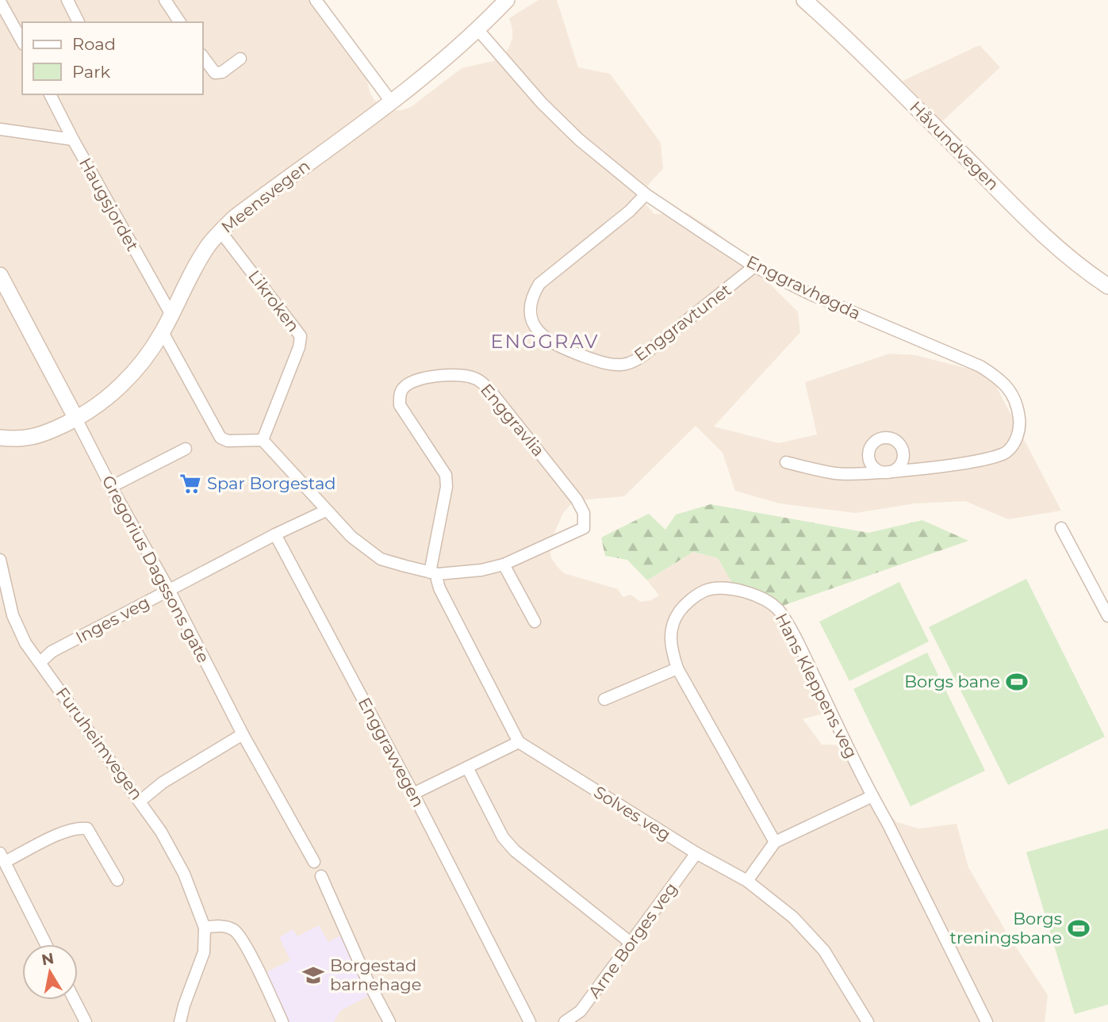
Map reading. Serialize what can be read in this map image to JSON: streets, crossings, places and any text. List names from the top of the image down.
{
  "streets": {
    "street": [
      "Håvundvegen",
      "Meensvegen",
      "Haugsjordet",
      "Enggravhøgda",
      "Likroken",
      "Enggravtunet",
      "Enggravlia",
      "Gregorius Dagssons gate",
      "Inges veg",
      "Hans Kleppens veg",
      "Furuheimvegen",
      "Enggravvegen",
      "Solves veg",
      "Arne Borges veg"
    ]
  },
  "crossings": [
    ["Meensvegen", "Haugsjordet"],
    ["Meensvegen", "Enggravhøgda"],
    ["Meensvegen", "Likroken"],
    ["Meensvegen", "Gregorius Dagssons gate"],
    ["Enggravhøgda", "Enggravtunet"],
    ["Gregorius Dagssons gate", "Inges veg"],
    ["Inges veg", "Furuheimvegen"],
    ["Inges veg", "Enggravvegen"],
    ["Solves veg", "Arne Borges veg"]
  ],
  "districts": ["ENGGRAV"],
  "places": {
    "supermarket": ["Spar Borgestad"],
    "sports": ["Borgs bane", "Borgs treningsbane"],
    "school or university": ["Borgestad barnehage"]
  },
  "legend": ["Road", "Park"],
  "north": "top"
}
